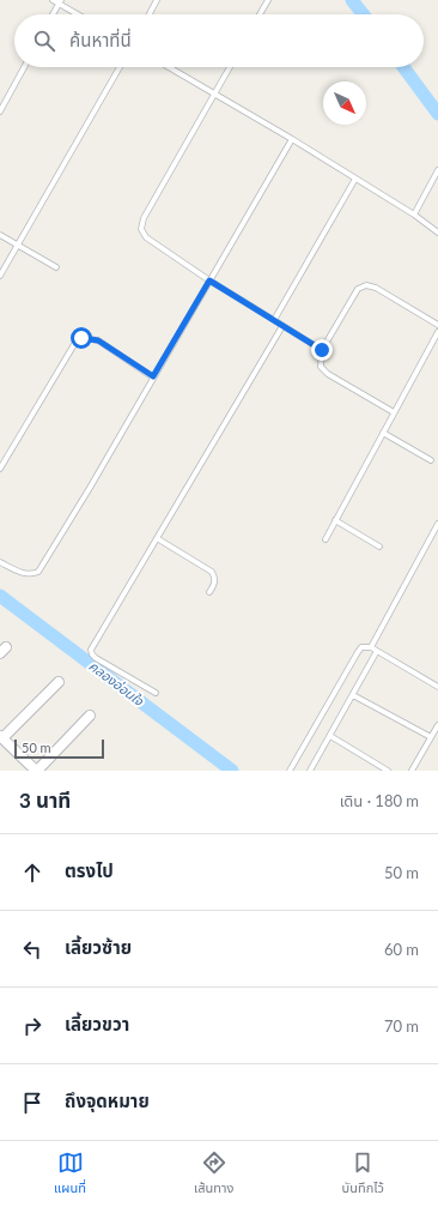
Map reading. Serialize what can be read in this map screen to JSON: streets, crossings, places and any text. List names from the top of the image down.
{
  "water": ["คลองอ่อนใจ"],
  "scale_bar": "50 m",
  "north": "bottom right",
  "page": {
    "search": "ค้นหาที่นี่",
    "scale": "50 m",
    "heading": ["3 นาที", "เดิน · 180 m"],
    "list": [
      ["ตรงไป", "50 m"],
      ["เลี้ยวซ้าย", "60 m"],
      ["เลี้ยวขวา", "70 m"],
      "ถึงจุดหมาย"
    ],
    "nav": ["แผนที่", "เส้นทาง", "บันทึกไว้"]
  }
}
